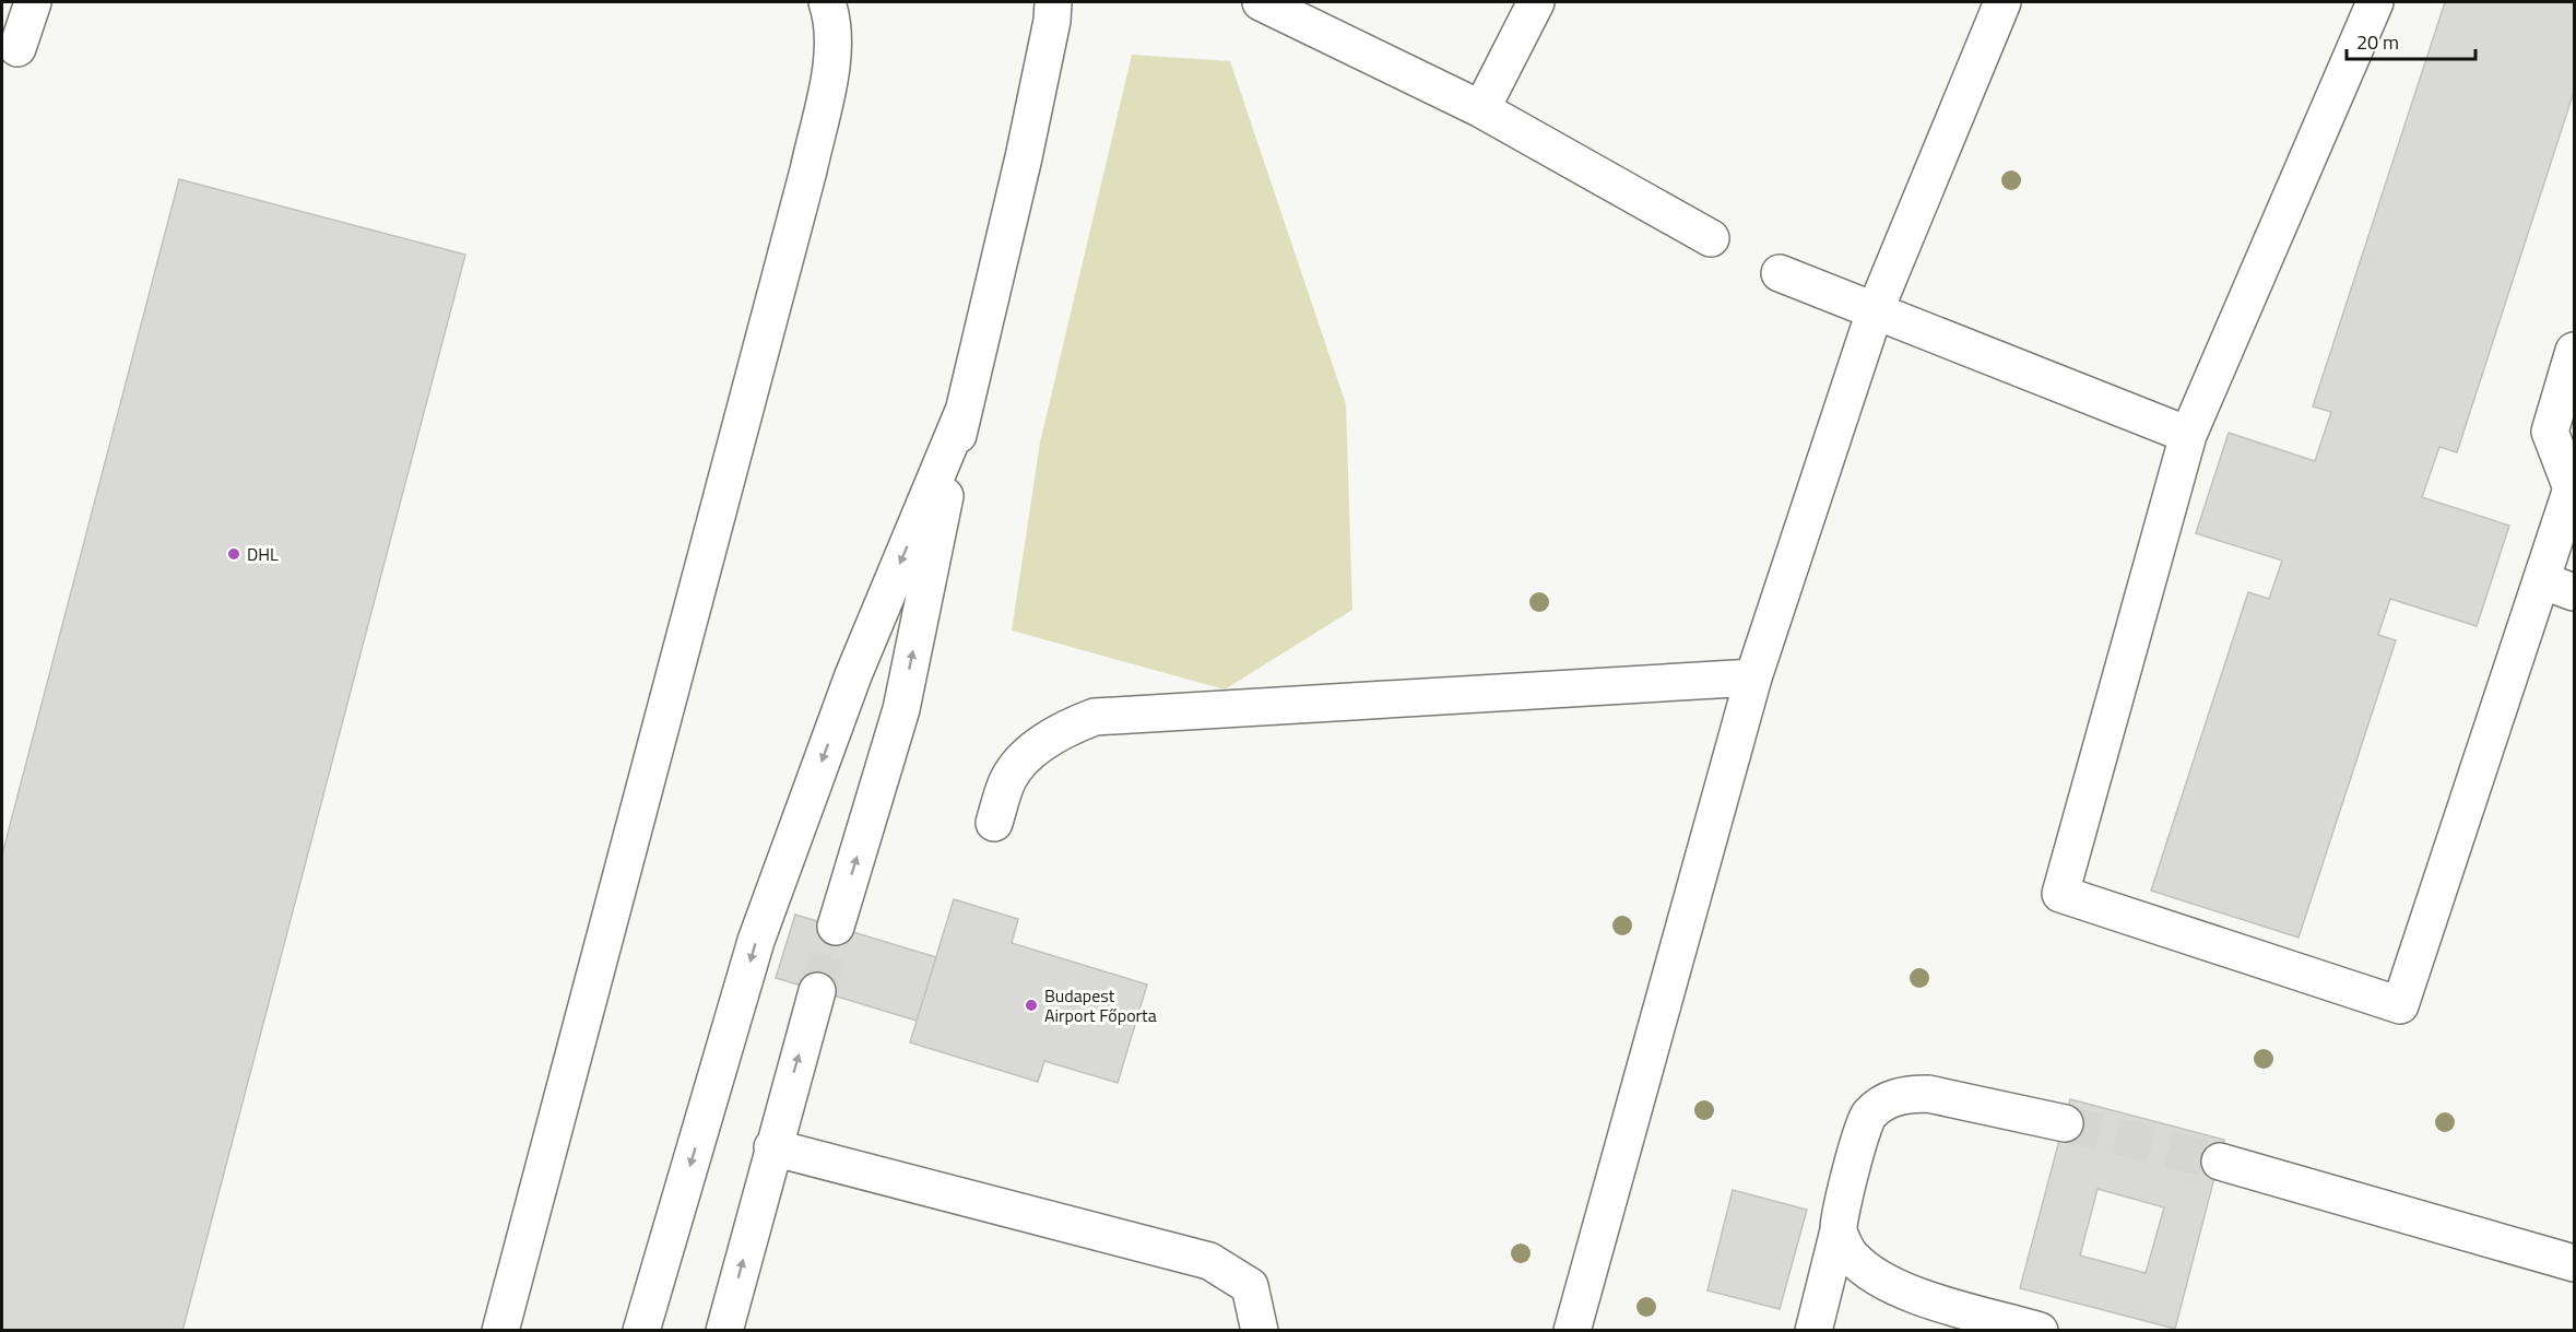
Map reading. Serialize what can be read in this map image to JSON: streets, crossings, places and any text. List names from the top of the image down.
{
  "places": ["DHL", "Budapest Airport Főporta"],
  "scale_bar": "20 m"
}
